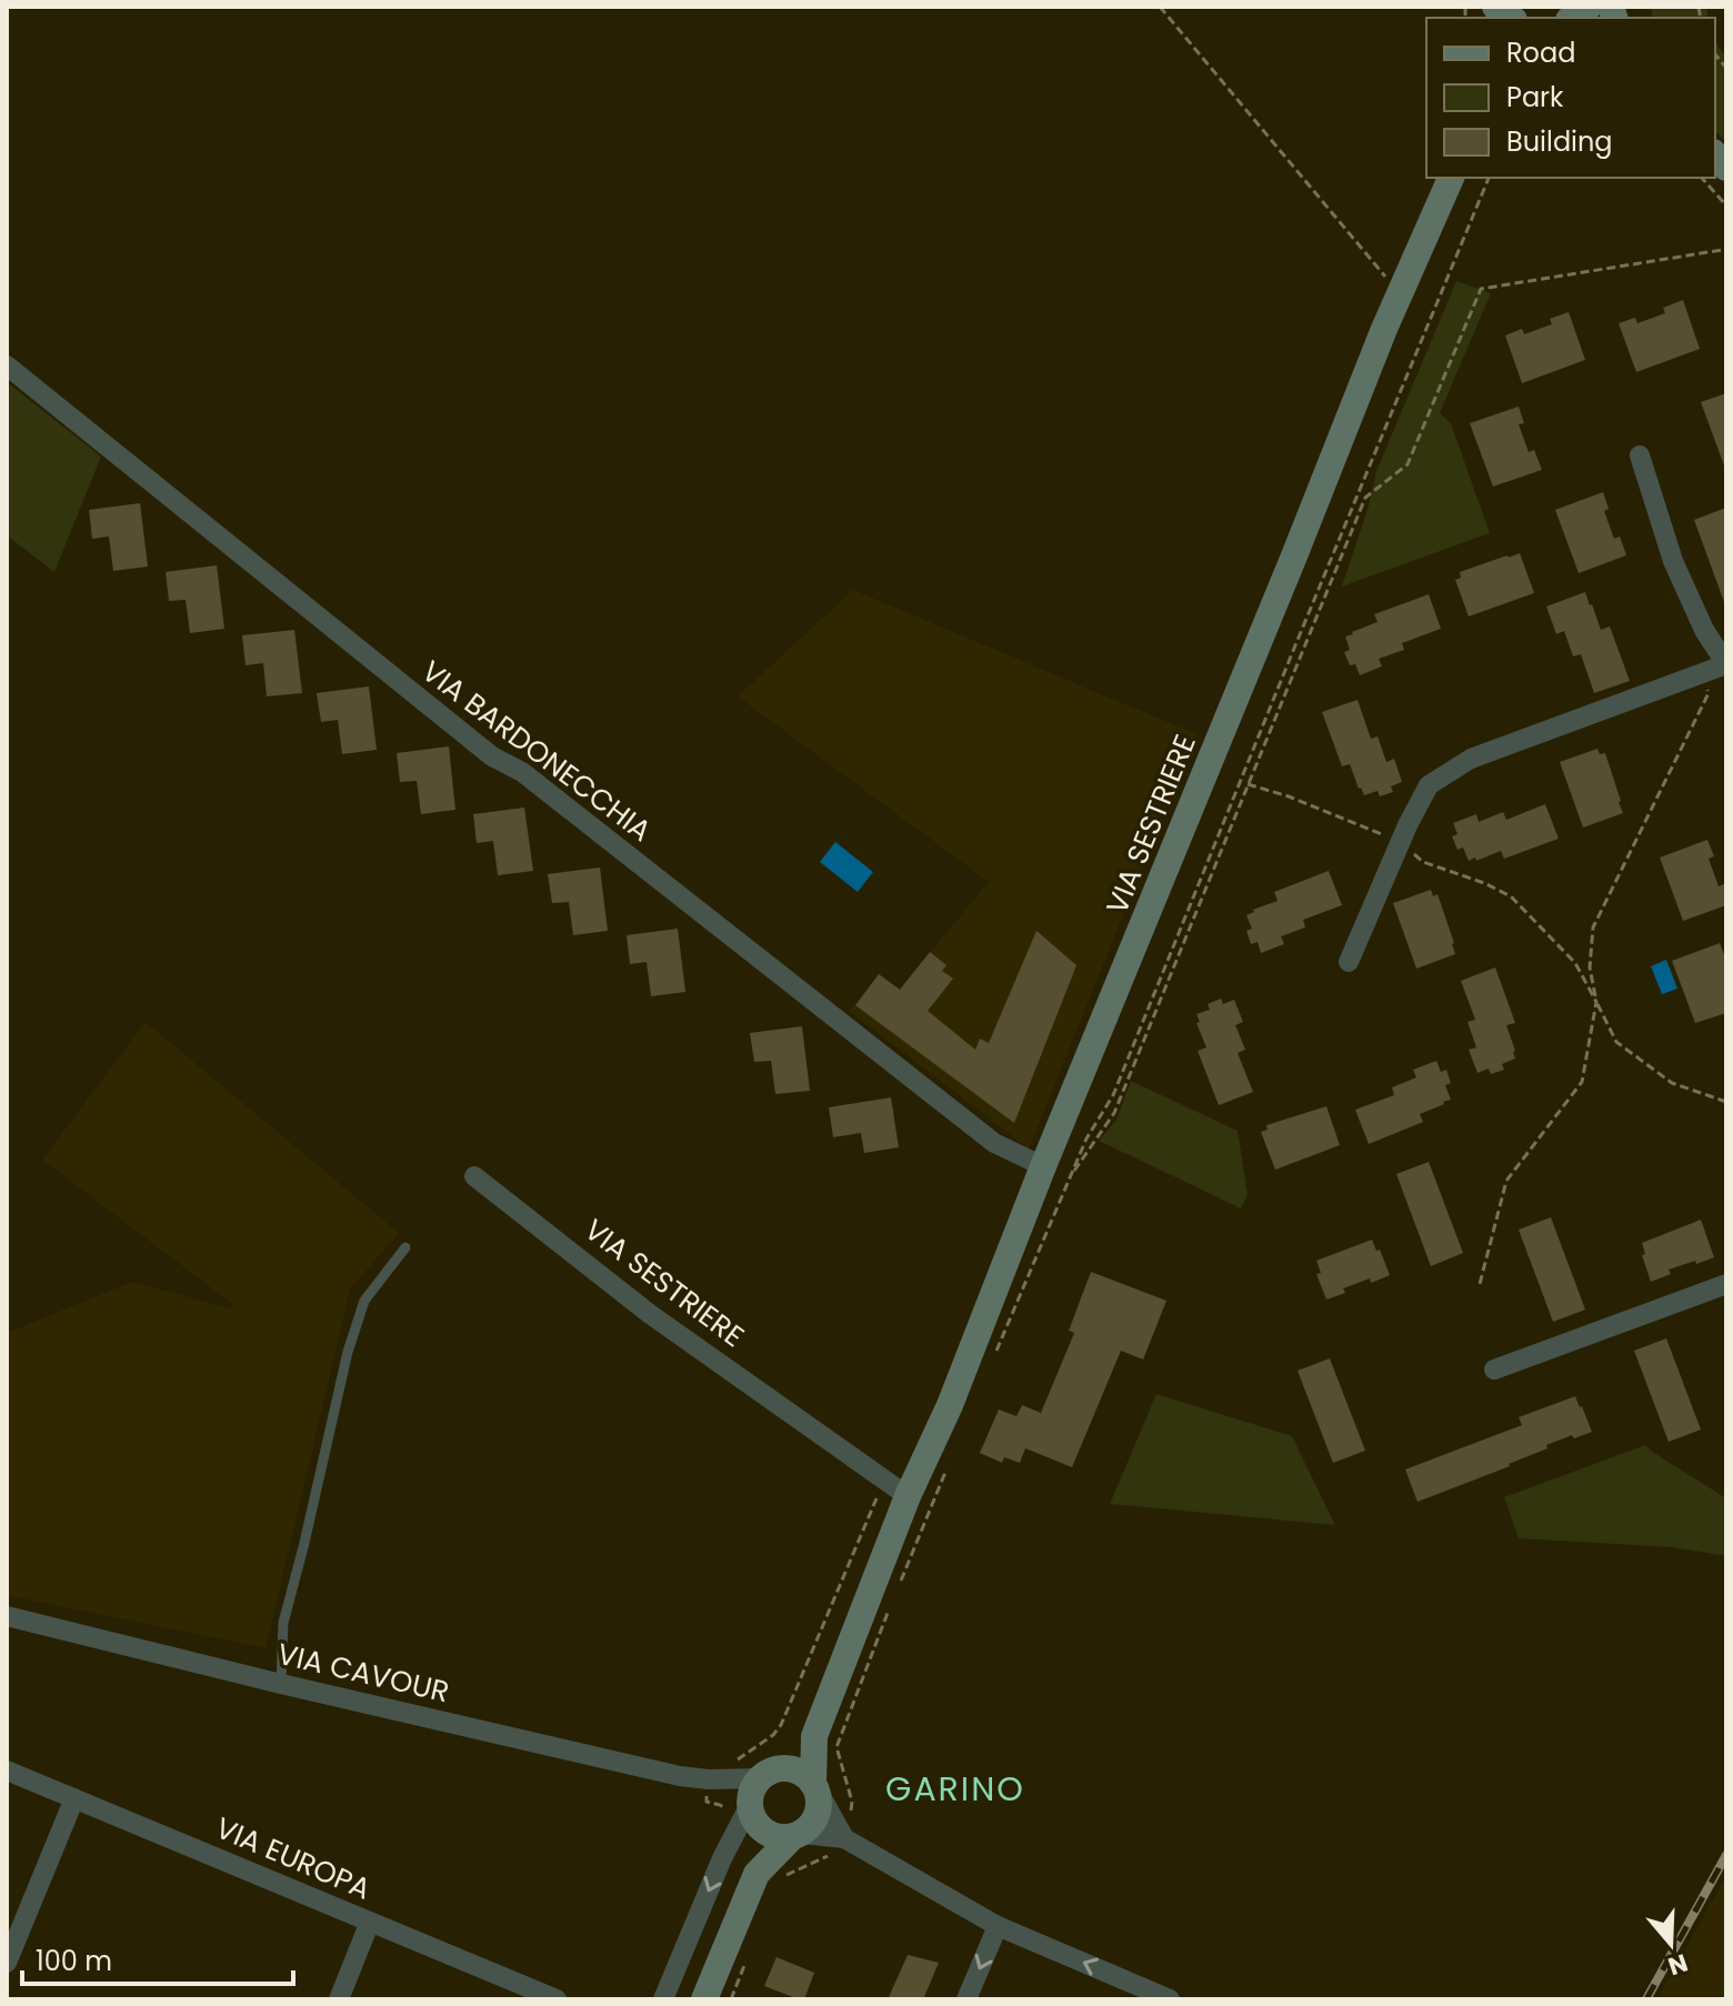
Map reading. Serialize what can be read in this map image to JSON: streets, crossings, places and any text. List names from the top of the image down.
{
  "streets": {
    "main road": ["VIA SESTRIERE"],
    "street": ["VIA BARDONECCHIA", "VIA CAVOUR", "VIA EUROPA"]
  },
  "crossings": [
    ["VIA BARDONECCHIA", "VIA SESTRIERE"]
  ],
  "districts": ["GARINO"],
  "legend": ["Road", "Park", "Building"],
  "scale_bar": "100 m",
  "north": "bottom"
}
